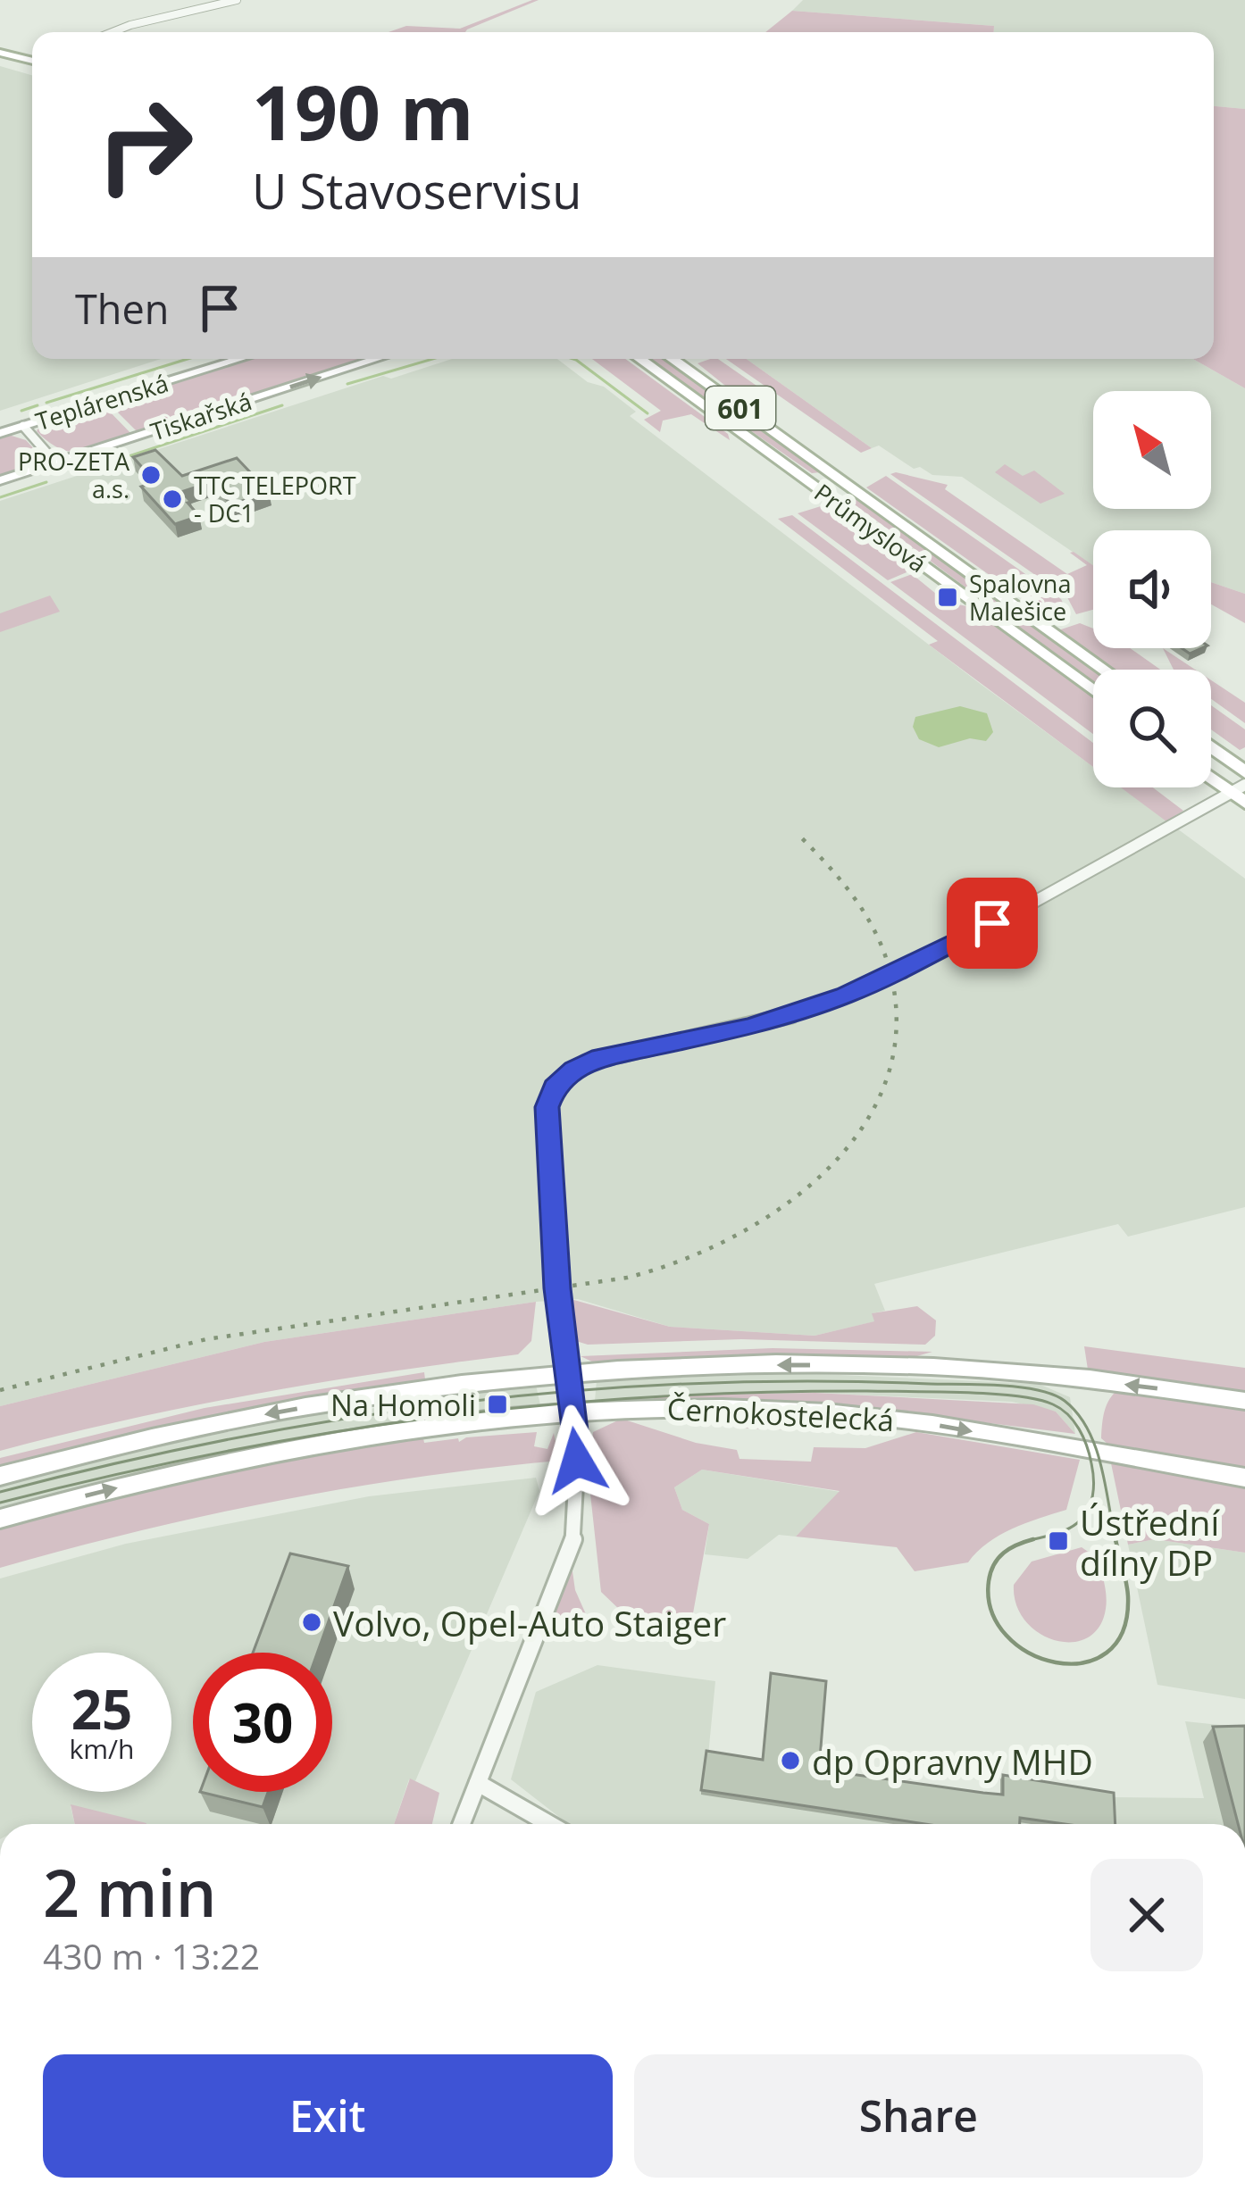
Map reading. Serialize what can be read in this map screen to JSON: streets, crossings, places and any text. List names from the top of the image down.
{
  "streets": {
    "main road": [
      "Teplárenská",
      "601",
      "Tiskařská",
      "Průmyslová",
      "Černokostelecká"
    ]
  },
  "one_way": ["Tiskařská"],
  "places": {
    "other": [
      "PRO-ZETA a.s.",
      "TTC TELEPORT - DC1",
      "Volvo, Opel-Auto Staiger",
      "dp Opravny MHD"
    ],
    "transit": ["Spalovna Malešice", "Na Homoli", "Ústřední dílny DP"]
  },
  "north": "top left",
  "page": {
    "turn": ["190 m", "U Stavoservisu"],
    "then": "Then",
    "speed": "25 km/h",
    "limit": "30",
    "heading": ["2 min", "430 m · 13:22"],
    "buttons": ["Exit", "Share"]
  }
}
